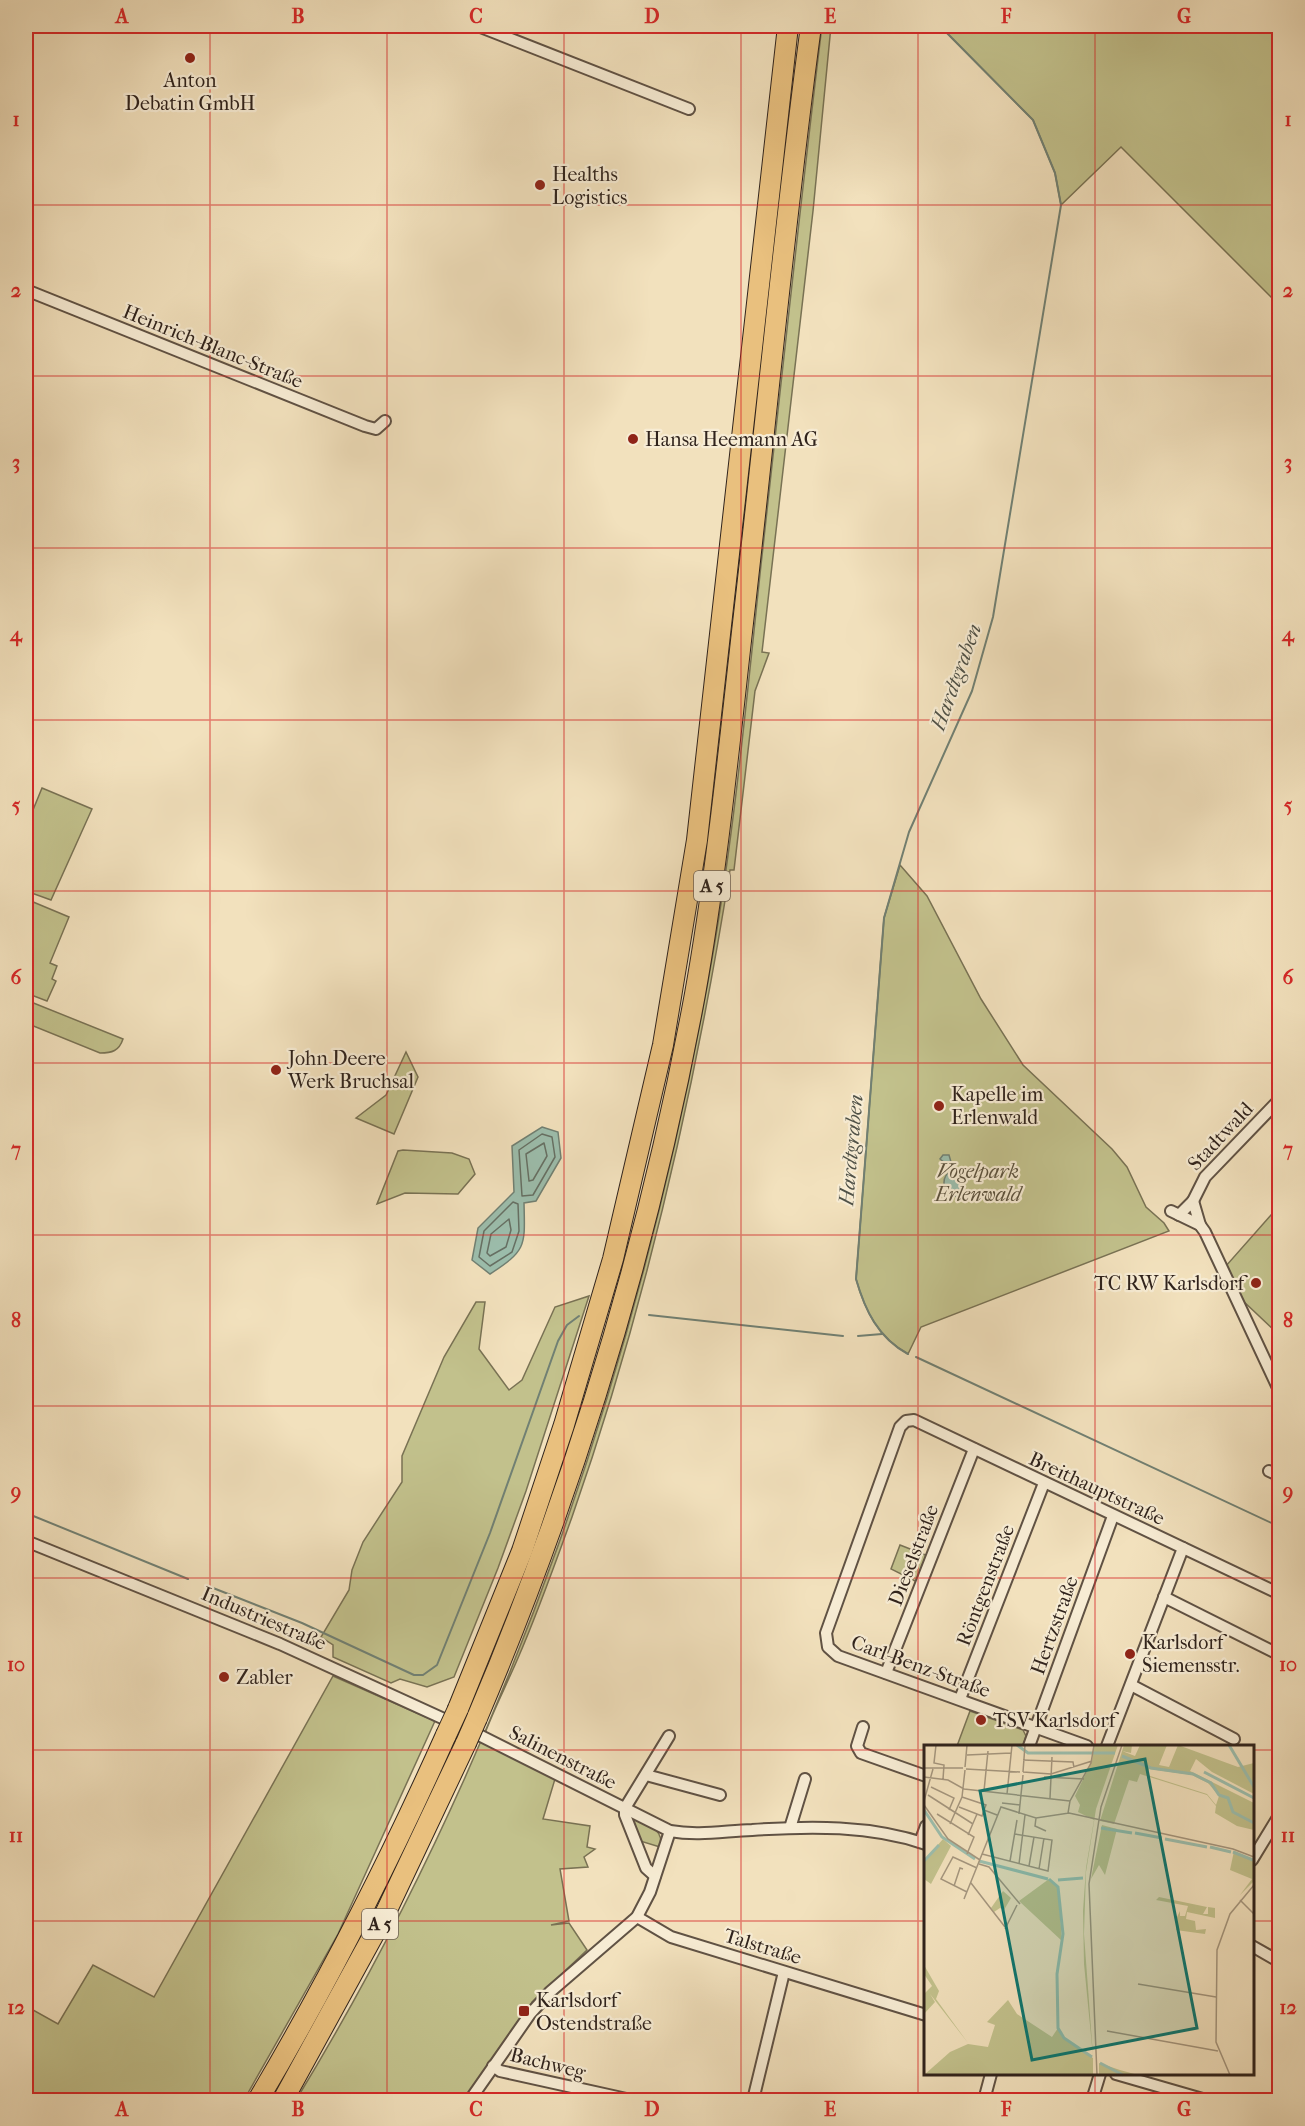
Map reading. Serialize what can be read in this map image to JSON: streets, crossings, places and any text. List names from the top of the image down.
{
  "streets": {
    "highway": ["A 5"],
    "street": [
      "Heinrich-Blanc-Straße",
      "Stadtwald",
      "Breithauptstraße",
      "Dieselstraße",
      "Röntgenstraße",
      "Industriestraße",
      "Hertzstraße",
      "Carl-Benz-Straße",
      "Salinenstraße",
      "Talstraße",
      "Bachweg"
    ]
  },
  "crossings": [
    ["A 5", "Industriestraße"],
    ["A 5", "Salinenstraße"],
    ["Breithauptstraße", "Dieselstraße"],
    ["Breithauptstraße", "Röntgenstraße"],
    ["Breithauptstraße", "Hertzstraße"],
    ["Breithauptstraße", "Carl-Benz-Straße"],
    ["Dieselstraße", "Carl-Benz-Straße"],
    ["Röntgenstraße", "Carl-Benz-Straße"],
    ["Industriestraße", "Salinenstraße"],
    ["Hertzstraße", "Carl-Benz-Straße"]
  ],
  "water": ["Hardtgraben"],
  "parks": ["Vogelpark Erlenwald"],
  "places": {
    "other": [
      "Anton Debatin GmbH",
      "Healths Logistics",
      "Hansa Heemann AG",
      "John Deere Werk Bruchsal",
      "Kapelle im Erlenwald",
      "TC RW Karlsdorf",
      "Karlsdorf Siemensstr.",
      "Zabler",
      "TSV Karlsdorf"
    ],
    "transit": ["Karlsdorf Ostendstraße"]
  },
  "grid": {
    "columns": [
      "A",
      "B",
      "C",
      "D",
      "E",
      "F",
      "G"
    ],
    "rows": [
      "1",
      "2",
      "3",
      "4",
      "5",
      "6",
      "7",
      "8",
      "9",
      "10",
      "11",
      "12"
    ]
  }
}
